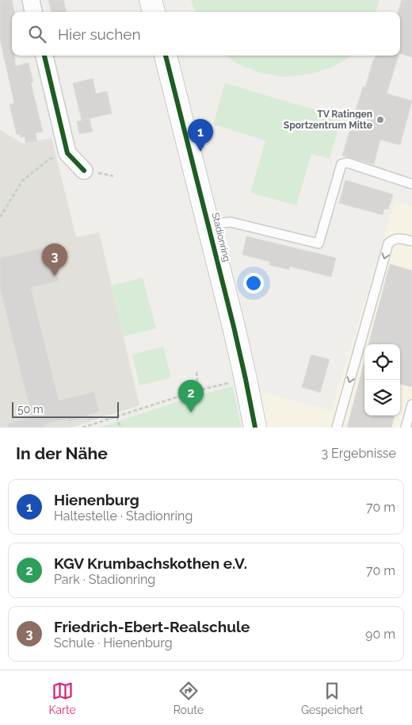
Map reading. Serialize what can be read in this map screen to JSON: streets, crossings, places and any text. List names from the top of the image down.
{
  "streets": {
    "main road": ["Stadionring"]
  },
  "places": ["TV Ratingen Sportzentrum Mitte"],
  "scale_bar": "50 m",
  "page": {
    "search": "Hier suchen",
    "pins": ["1", "3", "2"],
    "scale": "50 m",
    "heading": ["In der Nähe", "3 Ergebnisse"],
    "list": [
      {
        "mark": "1",
        "name": "Hienenburg",
        "note": "Haltestelle · Stadionring",
        "value": "70 m"
      },
      {
        "mark": "2",
        "name": "KGV Krumbachskothen e.V.",
        "note": "Park · Stadionring",
        "value": "70 m"
      },
      {
        "mark": "3",
        "name": "Friedrich-Ebert-Realschule",
        "note": "Schule · Hienenburg",
        "value": "90 m"
      }
    ],
    "nav": ["Karte", "Route", "Gespeichert"]
  }
}
